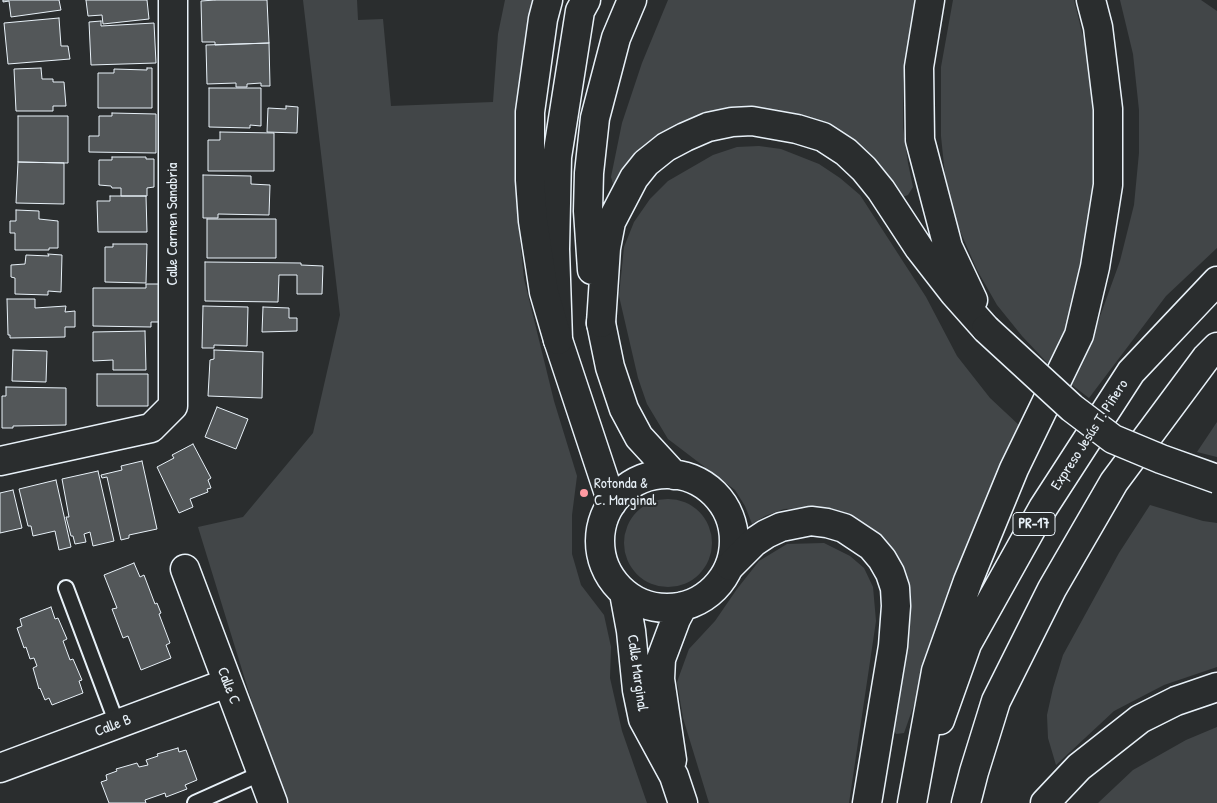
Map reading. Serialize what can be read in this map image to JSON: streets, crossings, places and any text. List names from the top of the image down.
{
  "streets": {
    "main road": [
      "Calle Carmen Sanabria",
      "Expreso Jesús T. Piñero",
      "PR-17",
      "Calle Marginal",
      "Calle C",
      "Calle B"
    ]
  },
  "crossings": [
    ["Calle C", "Calle B"]
  ],
  "places": ["Rotonda & C. Marginal"]
}
